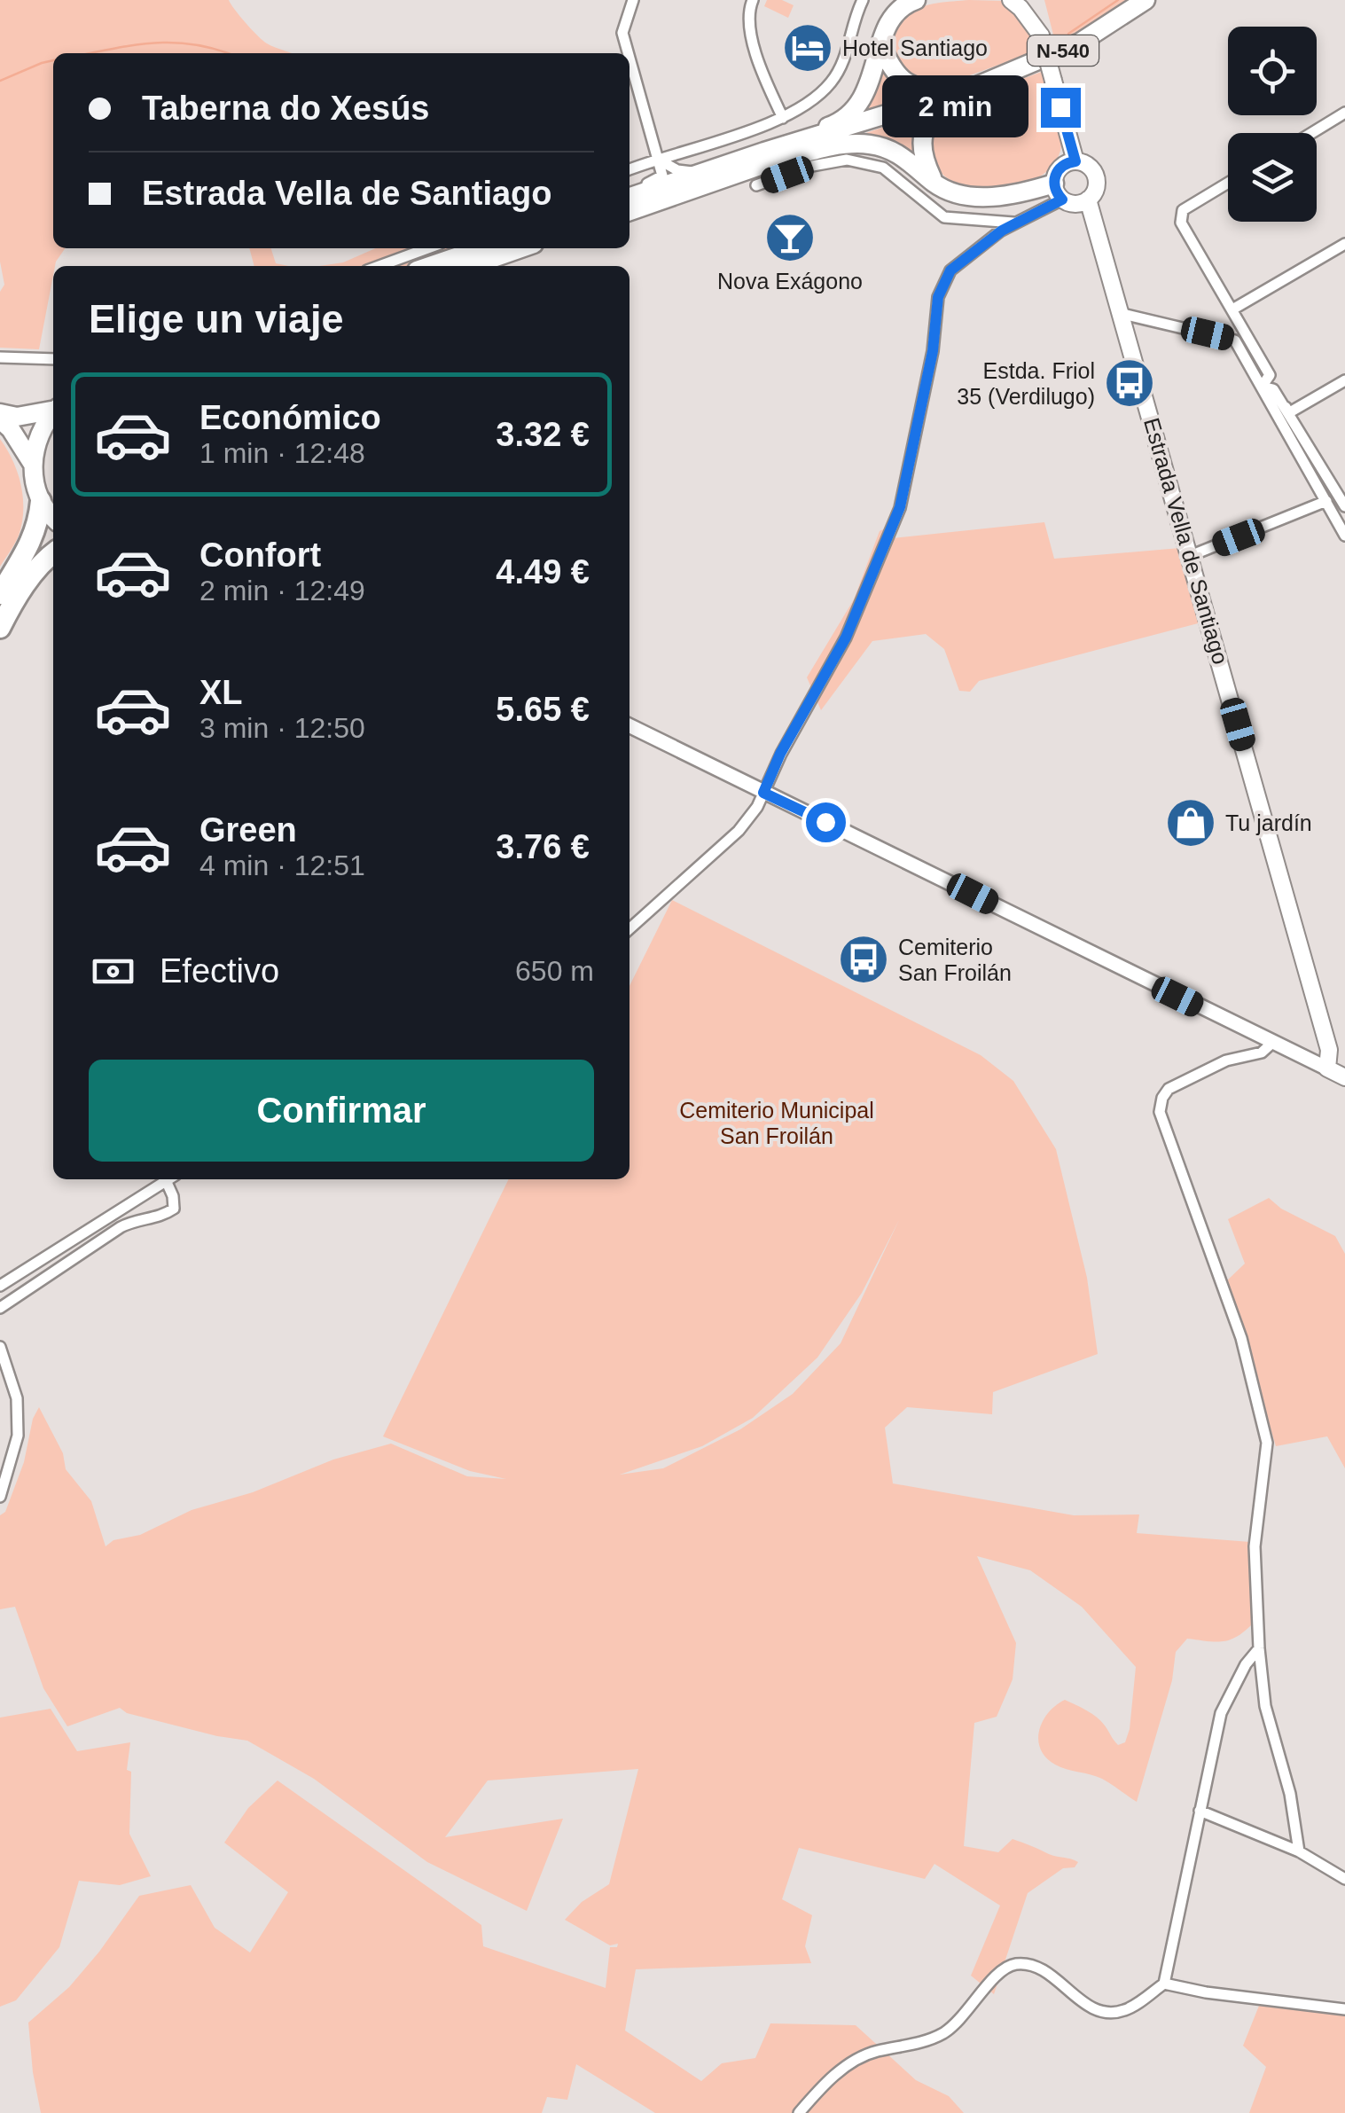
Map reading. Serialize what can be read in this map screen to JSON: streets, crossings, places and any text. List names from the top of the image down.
{
  "streets": {
    "highway": ["N-540"],
    "main road": ["Estrada Vella de Santiago"]
  },
  "parks": ["Cemiterio Municipal San Froilán"],
  "places": {
    "hotel": ["Hotel Santiago"],
    "bar": ["Nova Exágono"],
    "bus stop": ["Estda. Friol 35 (Verdilugo)", "Cemiterio San Froilán"],
    "shop": ["Tu jardín"]
  },
  "page": {
    "banner": ["Taberna do Xesús", "Estrada Vella de Santiago"],
    "bubble": "2 min",
    "heading": "Elige un viaje",
    "list": [
      {
        "name": "Económico",
        "note": "1 min · 12:48",
        "value": "3.32 €"
      },
      {
        "name": "Confort",
        "note": "2 min · 12:49",
        "value": "4.49 €"
      },
      {
        "name": "XL",
        "note": "3 min · 12:50",
        "value": "5.65 €"
      },
      {
        "name": "Green",
        "note": "4 min · 12:51",
        "value": "3.76 €"
      }
    ],
    "pay": ["Efectivo", "650 m"],
    "buttons": "Confirmar"
  }
}
